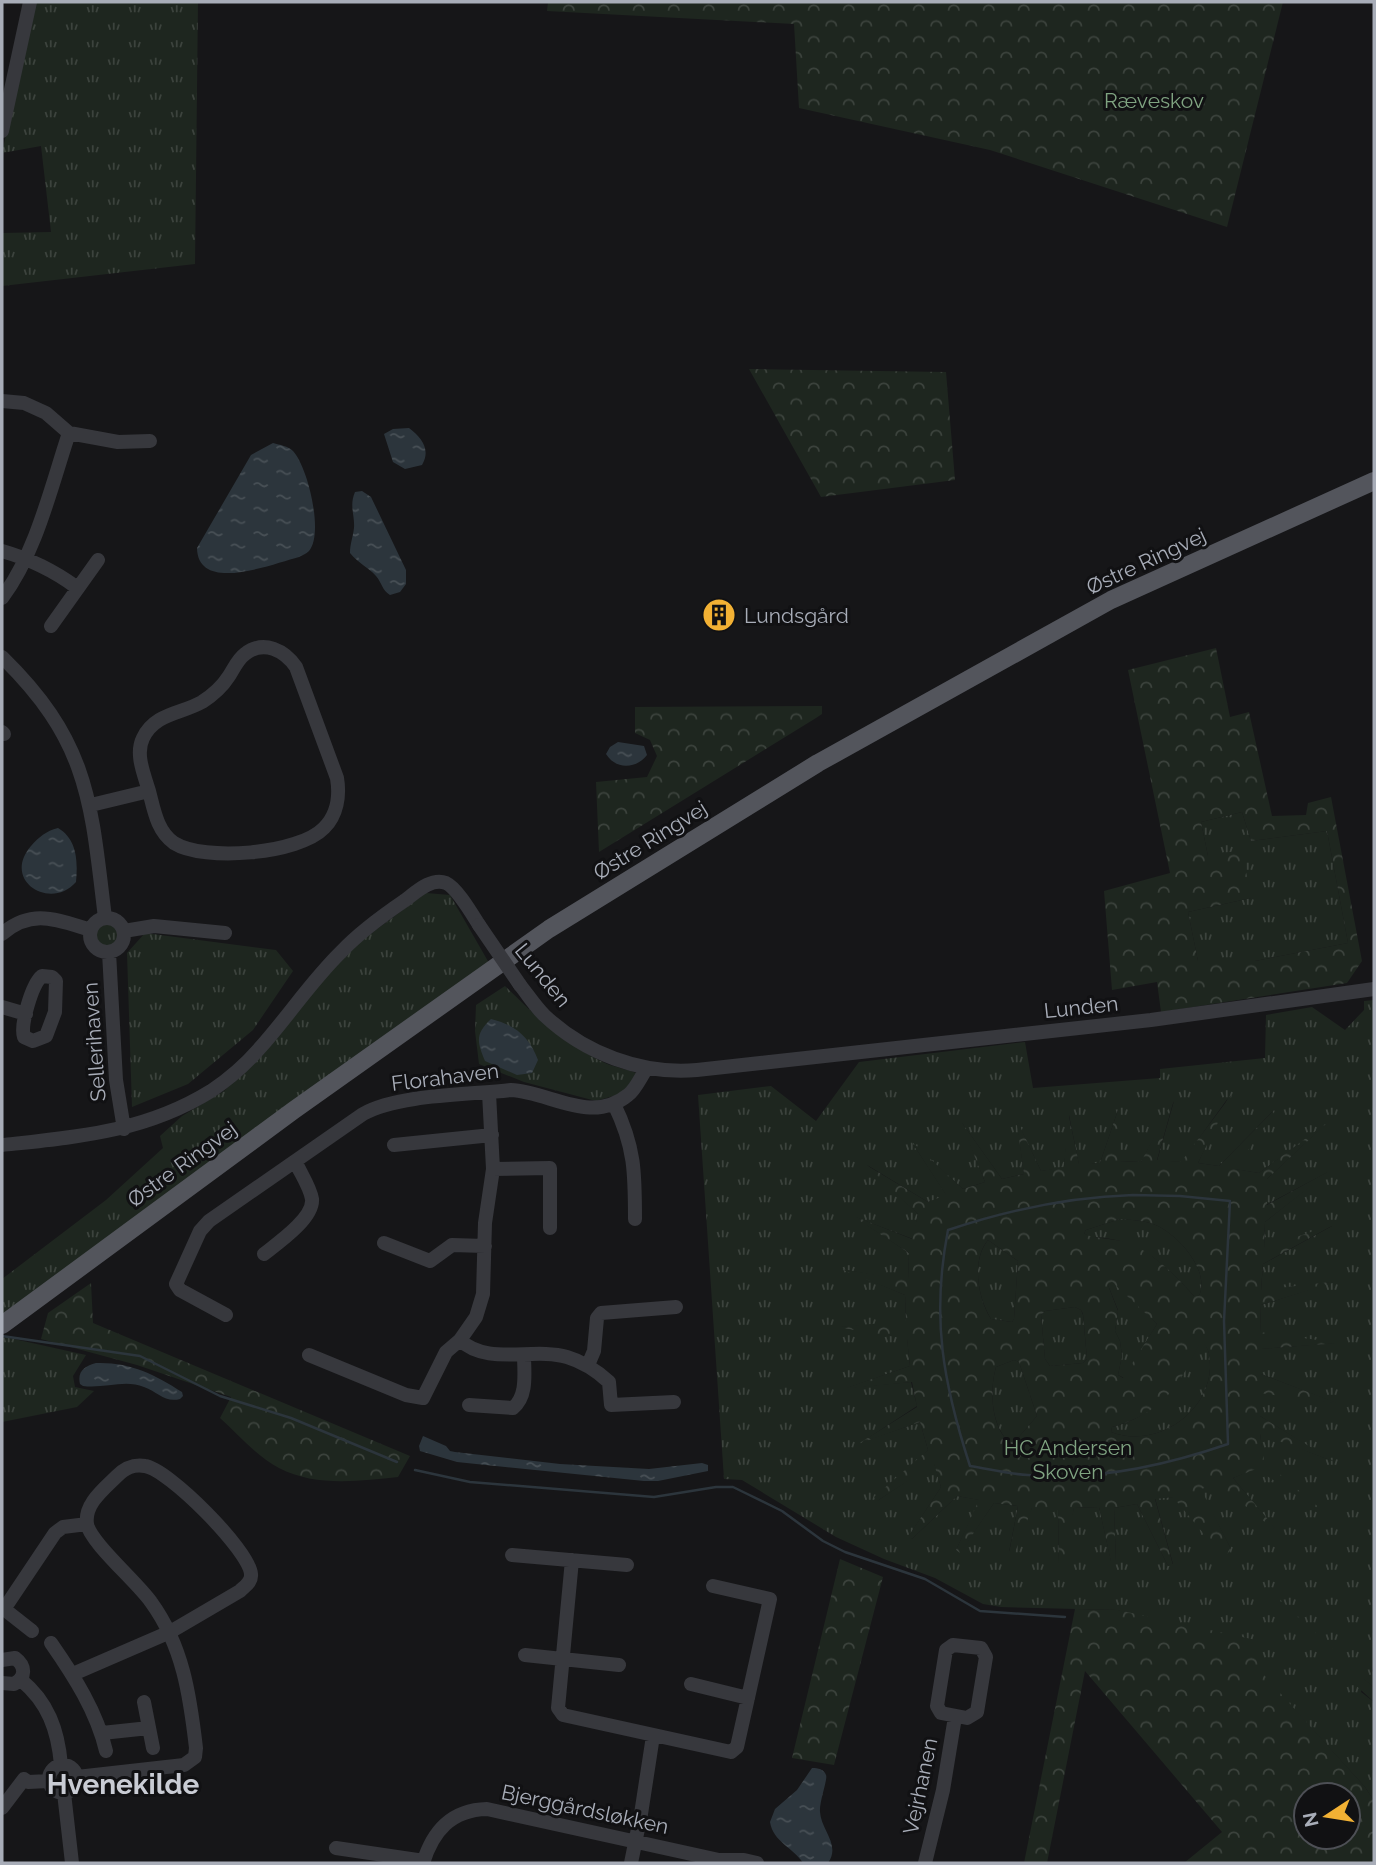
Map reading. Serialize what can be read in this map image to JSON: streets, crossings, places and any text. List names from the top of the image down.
{
  "streets": {
    "main road": ["Østre Ringvej"],
    "street": [
      "Lunden",
      "Sellerihaven",
      "Florahaven",
      "Vejrhanen",
      "Bjerggårdsløkken"
    ]
  },
  "crossings": [
    ["Lunden", "Sellerihaven"]
  ],
  "districts": ["Hvenekilde"],
  "parks": ["Ræveskov", "HC Andersen Skoven"],
  "places": {
    "building": ["Lundsgård"]
  },
  "north": "left"
}
